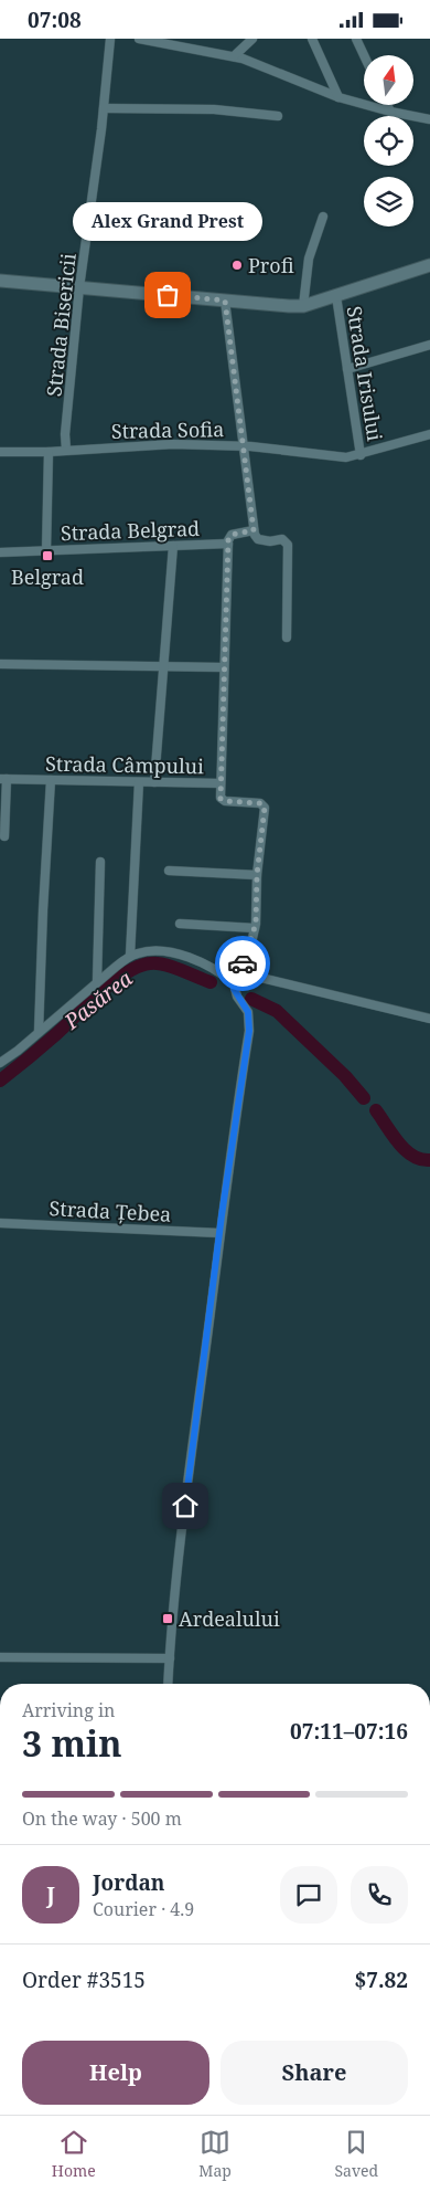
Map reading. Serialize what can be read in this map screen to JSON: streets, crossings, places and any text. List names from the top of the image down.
{
  "streets": {
    "street": [
      "Strada Bisericii",
      "Strada Irisului",
      "Strada Sofia",
      "Strada Belgrad",
      "Strada Câmpului",
      "Strada Țebea"
    ]
  },
  "crossings": [
    ["Strada Bisericii", "Strada Sofia"],
    ["Strada Irisului", "Strada Sofia"]
  ],
  "water": ["Pasărea"],
  "places": {
    "other": ["Profi", "Alex Grand Prest"],
    "transit": ["Belgrad", "Ardealului"]
  },
  "north": "top",
  "page": {
    "status": "07:08",
    "bubble": "Alex Grand Prest",
    "heading": ["3 min", "Arriving in", "07:11–07:16"],
    "panel": [
      "Jordan",
      "Courier · 4.9",
      "Order #3515",
      "$7.82"
    ],
    "bar": "On the way · 500 m",
    "round": "J",
    "buttons": ["Help", "Share"],
    "tabs": ["Home", "Map", "Saved"]
  }
}
